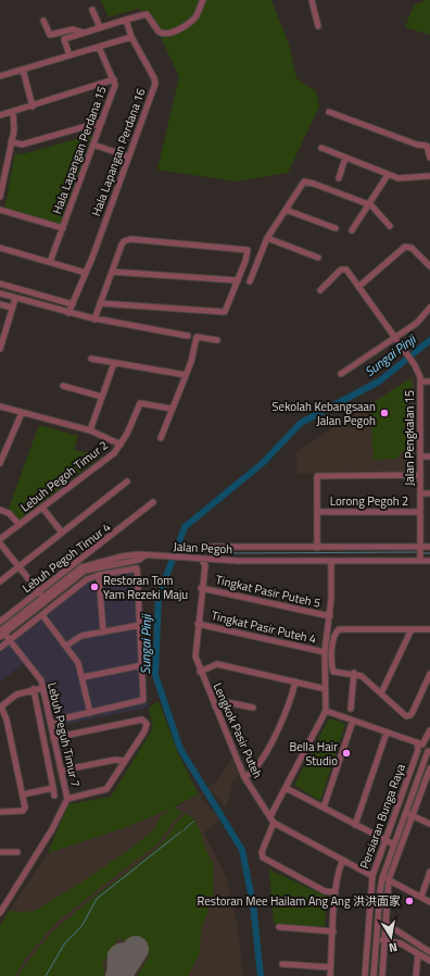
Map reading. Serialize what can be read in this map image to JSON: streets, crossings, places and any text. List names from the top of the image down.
{
  "streets": {
    "street": [
      "Hala Lapangan Perdana 15",
      "Hala Lapangan Perdana 16",
      "Jalan Pengkalan 15",
      "Lebuh Pegoh Timur 2",
      "Lorong Pegoh 2",
      "Jalan Pegoh",
      "Lebuh Pegoh Timur 4",
      "Tingkat Pasir Puteh 5",
      "Tingkat Pasir Puteh 4",
      "Lengkok Pasir Puteh",
      "Lebuh Peguh Timur 7",
      "Persiaran Bunga Raya"
    ]
  },
  "crossings": [
    ["Jalan Pengkalan 15", "Lorong Pegoh 2"],
    ["Jalan Pengkalan 15", "Jalan Pegoh"],
    ["Jalan Pegoh", "Lebuh Peguh Timur 7"],
    ["Tingkat Pasir Puteh 5", "Lengkok Pasir Puteh"],
    ["Tingkat Pasir Puteh 4", "Lengkok Pasir Puteh"]
  ],
  "water": ["Sungai Pinji"],
  "places": [
    "Sekolah Kebangsaan Jalan Pegoh",
    "Restoran Tom Yam Rezeki Maju",
    "Bella Hair Studio",
    "Restoran Mee Hailam Ang Ang 洪洪面家"
  ],
  "north": "bottom"
}
